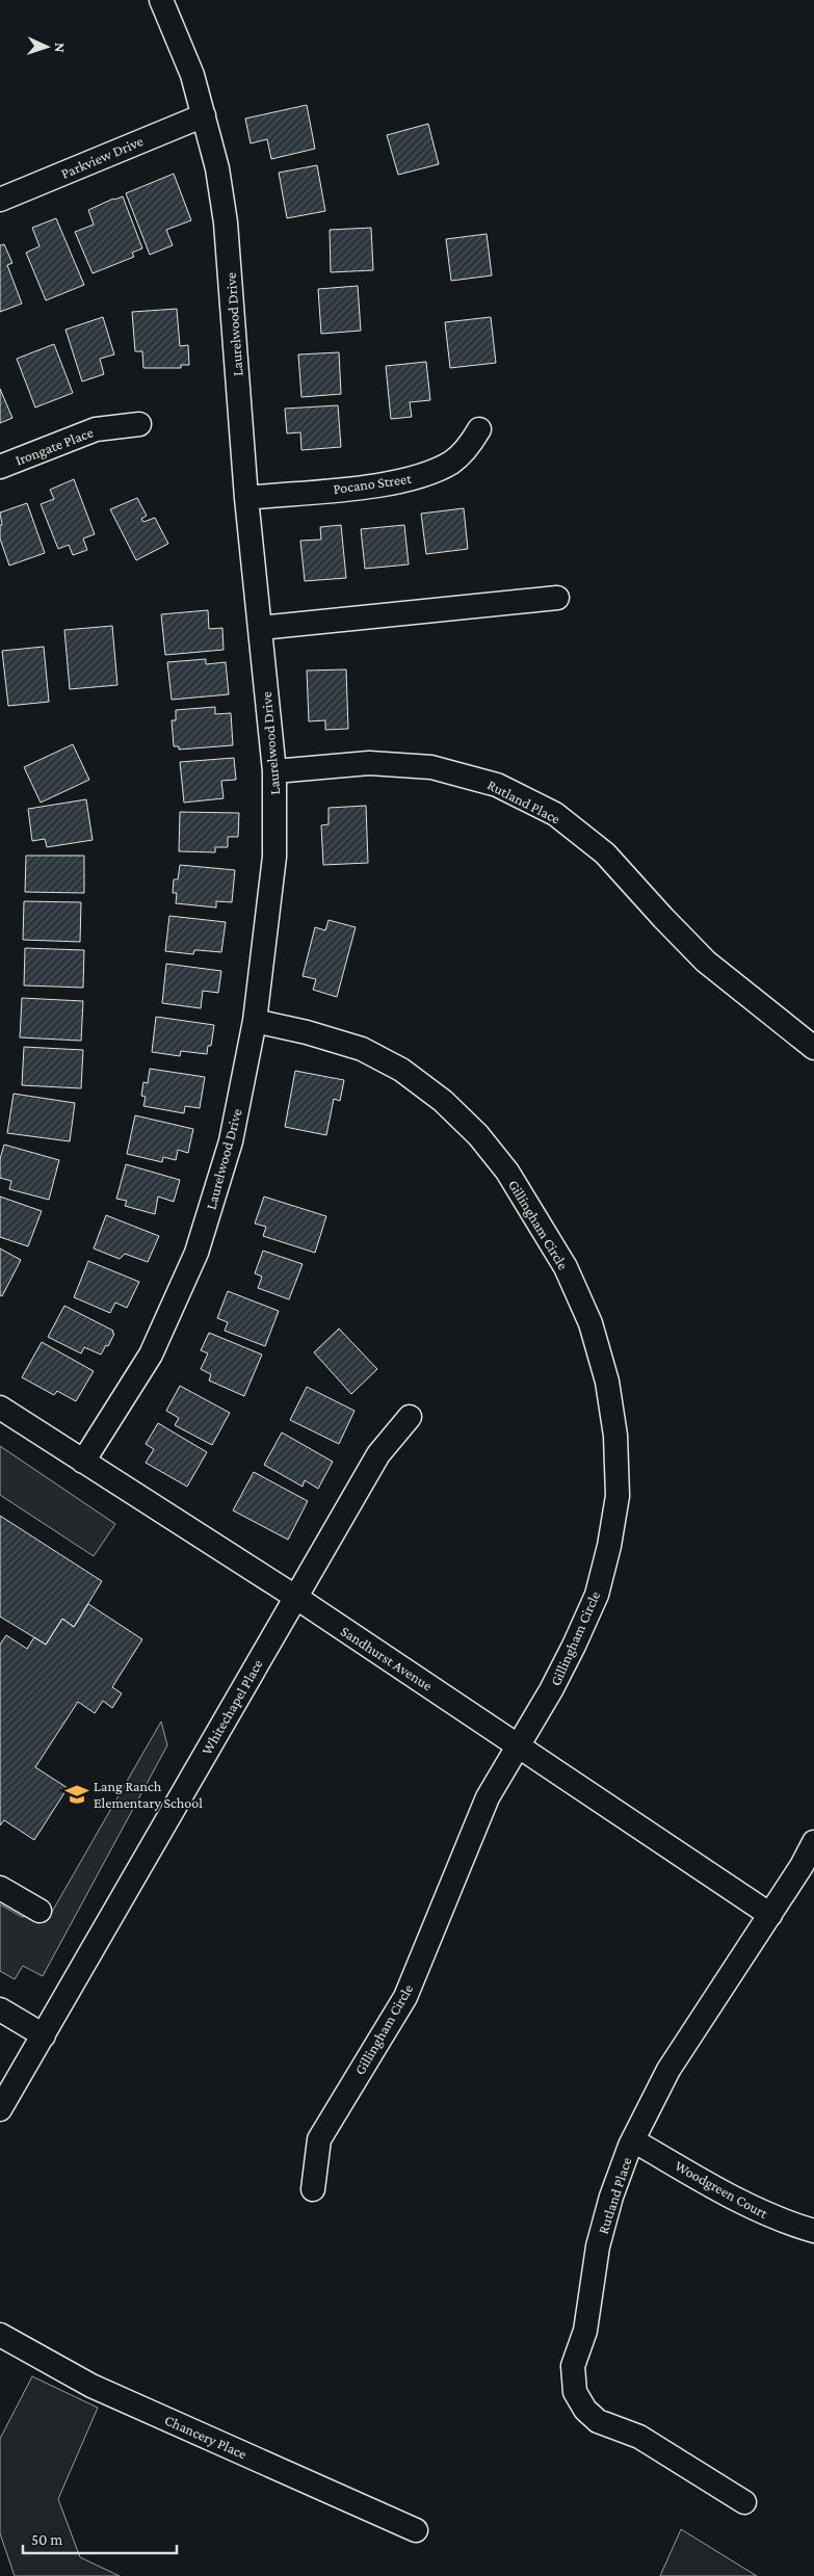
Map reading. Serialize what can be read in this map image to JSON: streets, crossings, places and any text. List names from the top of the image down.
{
  "streets": {
    "street": [
      "Parkview Drive",
      "Laurelwood Drive",
      "Irongate Place",
      "Pocano Street",
      "Rutland Place",
      "Gillingham Circle",
      "Sandhurst Avenue",
      "Whitechapel Place",
      "Woodgreen Court",
      "Chancery Place"
    ]
  },
  "crossings": [
    ["Parkview Drive", "Laurelwood Drive"],
    ["Laurelwood Drive", "Pocano Street"],
    ["Laurelwood Drive", "Rutland Place"],
    ["Laurelwood Drive", "Gillingham Circle"],
    ["Laurelwood Drive", "Sandhurst Avenue"],
    ["Rutland Place", "Sandhurst Avenue"],
    ["Rutland Place", "Woodgreen Court"],
    ["Gillingham Circle", "Sandhurst Avenue"],
    ["Sandhurst Avenue", "Whitechapel Place"]
  ],
  "places": {
    "school or university": ["Lang Ranch Elementary School"]
  },
  "scale_bar": "50 m",
  "north": "right"
}
